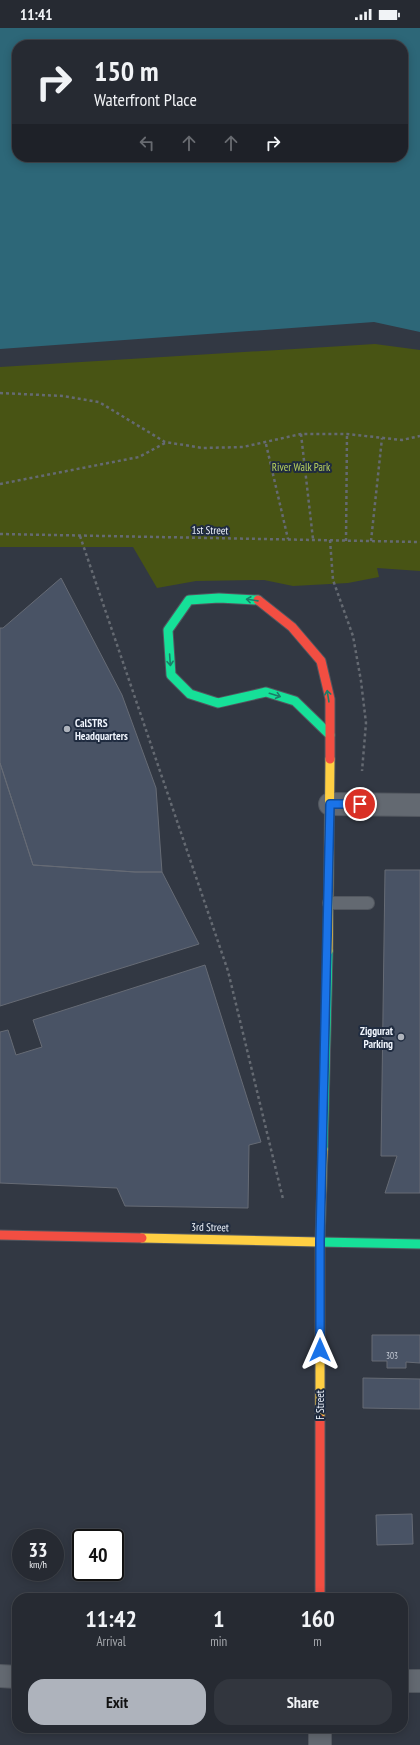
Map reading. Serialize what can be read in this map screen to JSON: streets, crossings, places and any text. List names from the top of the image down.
{
  "streets": {
    "street": ["3rd Street", "F Street"],
    "path": ["1st Street"]
  },
  "crossings": [
    ["3rd Street", "F Street"]
  ],
  "parks": ["River Walk Park"],
  "places": ["CalSTRS Headquarters", "Ziggurat Parking"],
  "house_numbers": ["303"],
  "page": {
    "status": "11:41",
    "turn": ["150 m", "Waterfront Place"],
    "speed": "33 km/h",
    "limit": "40",
    "eta": [
      "11:42",
      "Arrival",
      "1",
      "min",
      "160",
      "m"
    ],
    "buttons": ["Exit", "Share"]
  }
}
